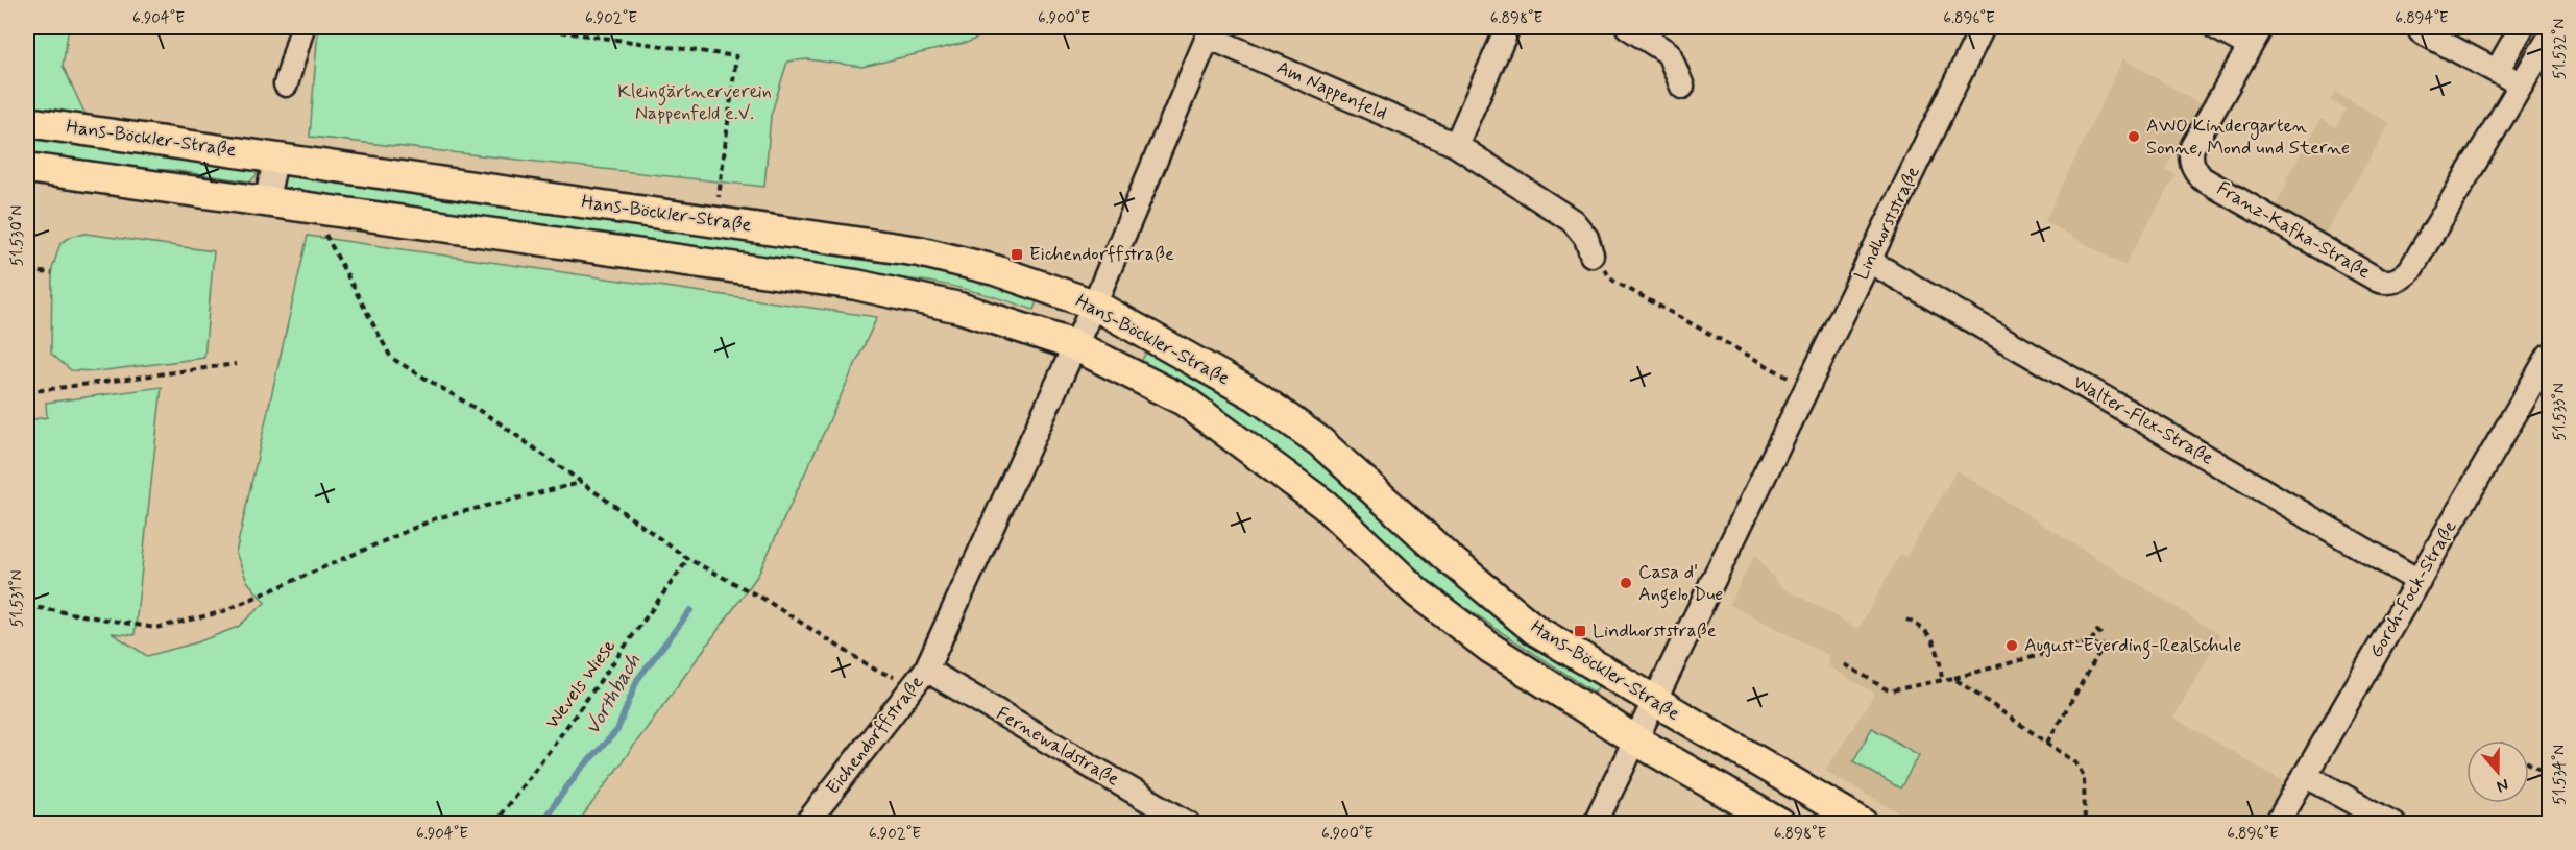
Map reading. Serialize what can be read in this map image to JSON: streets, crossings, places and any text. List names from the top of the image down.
{
  "streets": {
    "main road": ["Hans-Böckler-Straße"],
    "street": [
      "Am Nappenfeld",
      "Lindhorststraße",
      "Franz-Kafka-Straße",
      "Walter-Flex-Straße",
      "Gorch-Fock-Straße",
      "Eichendorffstraße",
      "Fernewaldstraße"
    ],
    "path": ["Wevels Wiese"]
  },
  "crossings": [
    ["Am Nappenfeld", "Eichendorffstraße"],
    ["Hans-Böckler-Straße", "Lindhorststraße"],
    ["Hans-Böckler-Straße", "Eichendorffstraße"],
    ["Lindhorststraße", "Walter-Flex-Straße"],
    ["Walter-Flex-Straße", "Gorch-Fock-Straße"],
    ["Eichendorffstraße", "Fernewaldstraße"]
  ],
  "water": ["Vorthbach"],
  "parks": ["Kleingärtnerverein Nappenfeld e.V."],
  "places": {
    "other": ["AWO Kindergarten Sonne, Mond und Sterne", "Casa d' Angelo Due", "August-Everding-Realschule"],
    "transit": ["Eichendorffstraße", "Lindhorststraße"]
  },
  "north": "bottom",
  "coordinates": [
    "6.904°E",
    "6.902°E",
    "6.900°E",
    "6.898°E",
    "6.896°E",
    "6.894°E",
    "51.532°N",
    "51.530°N",
    "51.533°N",
    "51.531°N",
    "51.534°N"
  ]
}
